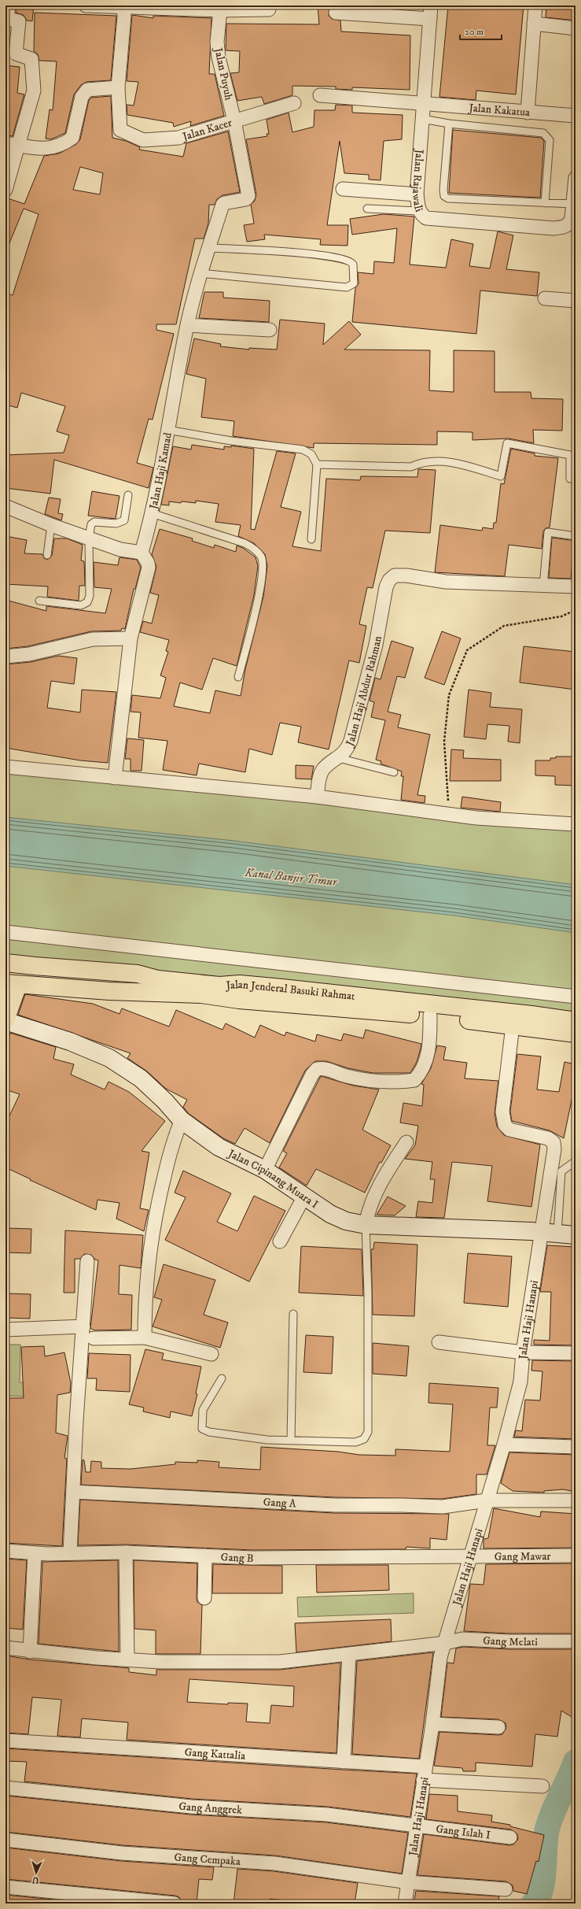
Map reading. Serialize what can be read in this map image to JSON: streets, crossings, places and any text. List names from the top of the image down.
{
  "streets": {
    "main road": ["Jalan Jenderal Basuki Rahmat"],
    "street": [
      "Jalan Puyuh",
      "Jalan Kakatua",
      "Jalan Kacer",
      "Jalan Rajawali",
      "Jalan Haji Kamad",
      "Jalan Haji Abdur Rahman",
      "Jalan Cipinang Muara I",
      "Jalan Haji Hanapi",
      "Gang A",
      "Gang Mawar",
      "Gang B",
      "Gang Melati",
      "Gang Kattalia",
      "Gang Anggrek",
      "Gang Islah I",
      "Gang Cempaka"
    ]
  },
  "crossings": [
    ["Jalan Puyuh", "Jalan Kacer"],
    ["Jalan Puyuh", "Jalan Haji Kamad"],
    ["Jalan Kakatua", "Jalan Rajawali"],
    ["Jalan Jenderal Basuki Rahmat", "Jalan Haji Hanapi"],
    ["Jalan Cipinang Muara I", "Jalan Haji Hanapi"],
    ["Jalan Haji Hanapi", "Gang A"],
    ["Jalan Haji Hanapi", "Gang Mawar"],
    ["Jalan Haji Hanapi", "Gang B"],
    ["Jalan Haji Hanapi", "Gang Melati"],
    ["Jalan Haji Hanapi", "Gang Kattalia"],
    ["Jalan Haji Hanapi", "Gang Anggrek"],
    ["Jalan Haji Hanapi", "Gang Islah I"],
    ["Jalan Haji Hanapi", "Gang Cempaka"],
    ["Gang Mawar", "Gang B"],
    ["Gang Anggrek", "Gang Islah I"]
  ],
  "water": ["Kanal Banjir Timur"],
  "scale_bar": "20 m",
  "north": "bottom"
}
